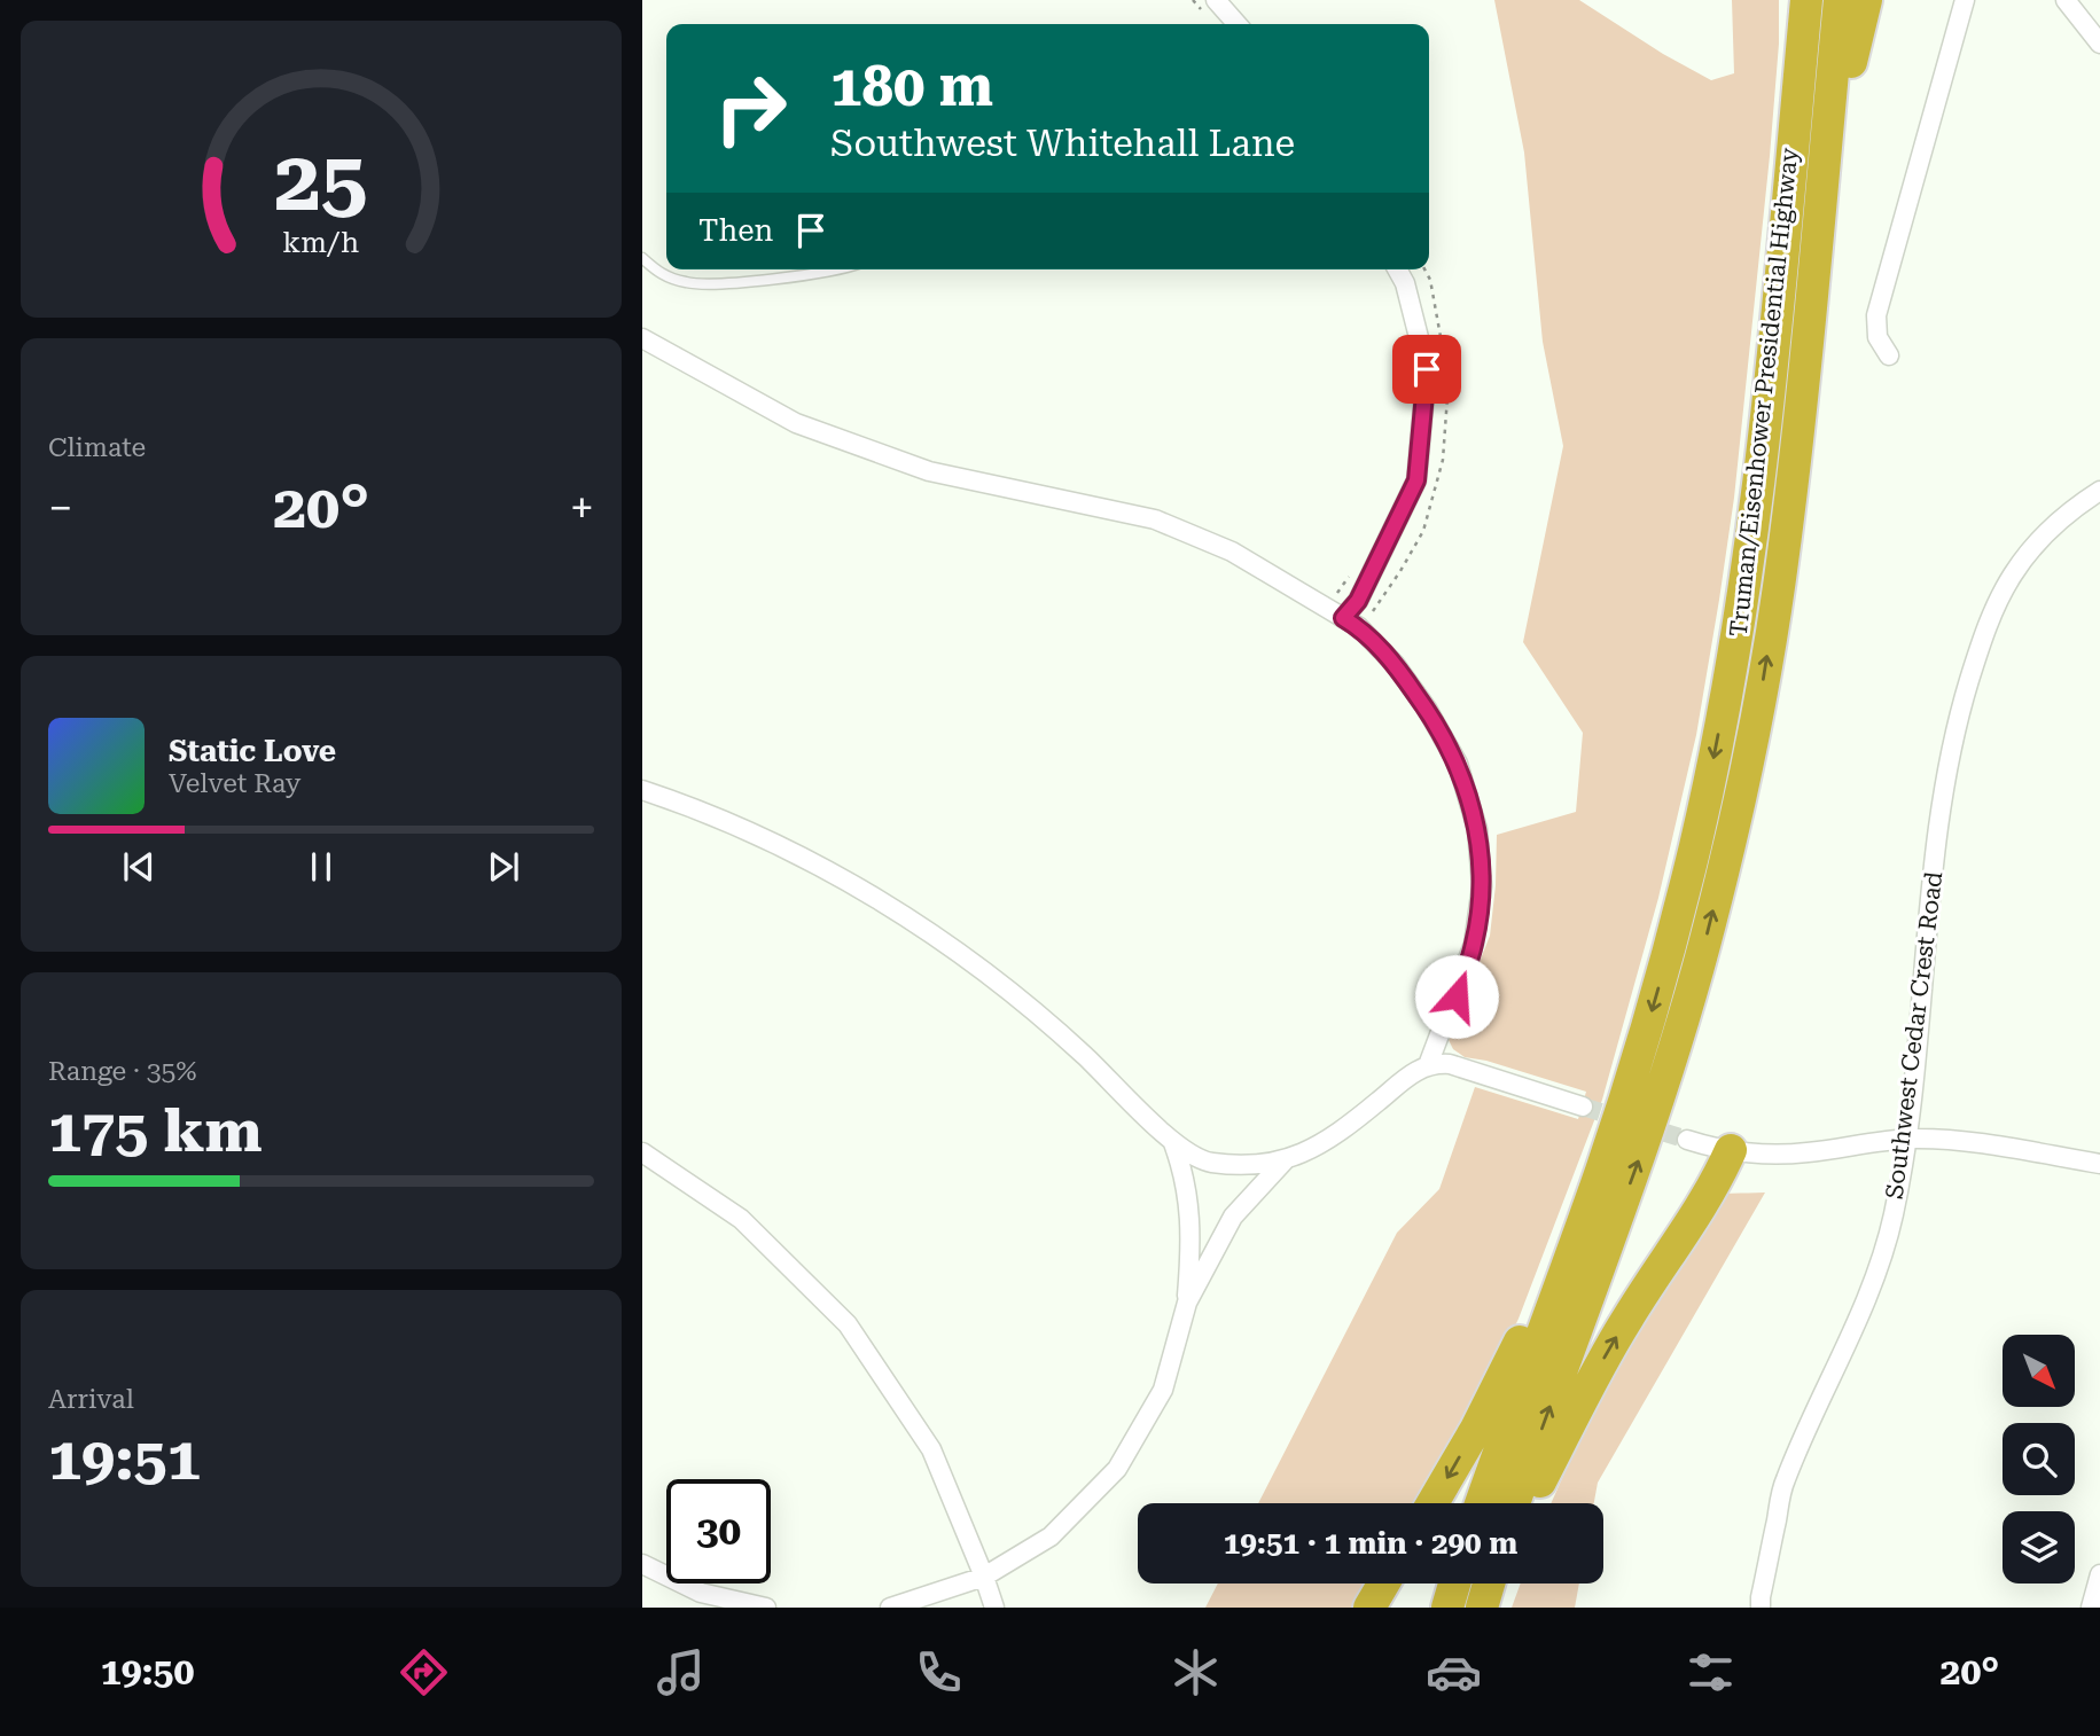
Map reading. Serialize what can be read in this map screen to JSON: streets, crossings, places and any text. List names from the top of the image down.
{
  "streets": {
    "highway": ["Truman/Eisenhower Presidential Highway"],
    "street": ["Southwest Cedar Crest Road"]
  },
  "north": "bottom right",
  "page": {
    "turn": ["180 m", "Southwest Whitehall Lane"],
    "then": "Then",
    "tile": [
      "Climate",
      ["Range · 35%", "175 km"],
      ["Arrival", "19:51"]
    ],
    "heat": ["−", "20°", "+"],
    "song": ["Static Love", "Velvet Ray"],
    "limit": "30",
    "trip": "19:51 · 1 min · 290 m",
    "tabs": ["19:50", "20°"],
    "gauge": ["25", "km/h"]
  }
}
